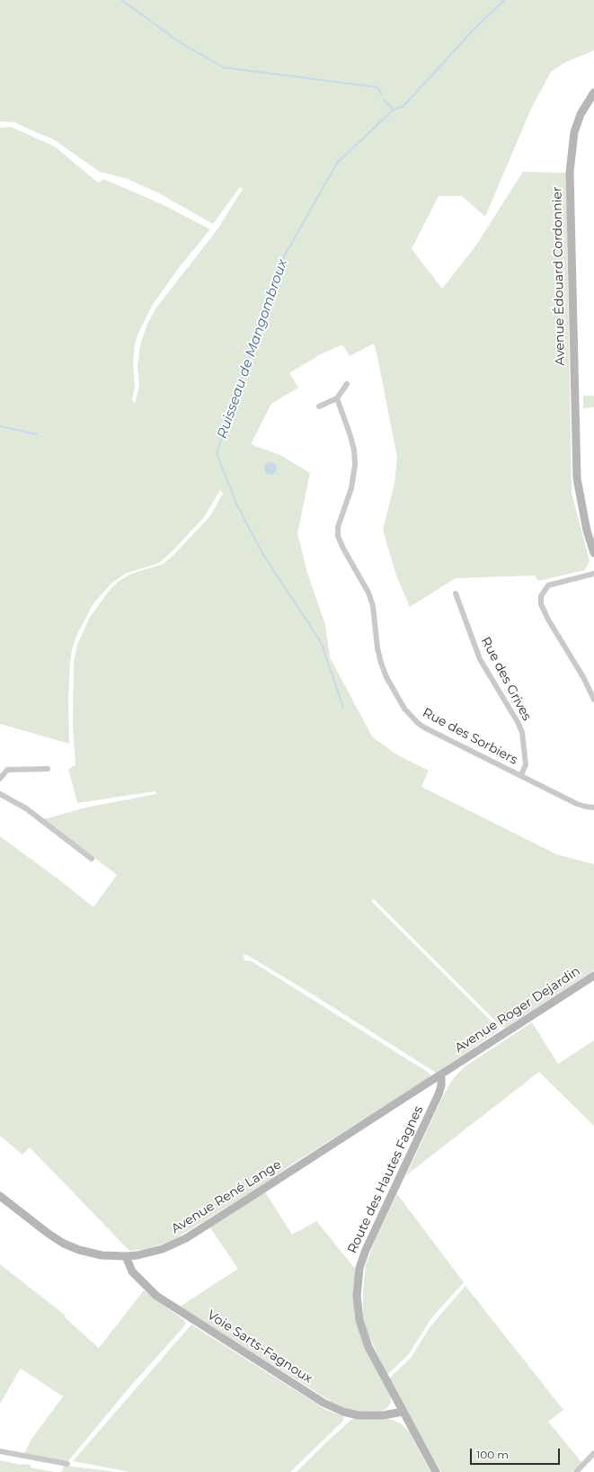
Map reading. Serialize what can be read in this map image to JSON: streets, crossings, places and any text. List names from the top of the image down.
{
  "streets": {
    "main road": [
      "Avenue Édouard Cordonnier",
      "Avenue Roger Dejardin",
      "Route des Hautes Fagnes",
      "Avenue René Lange",
      "Voie Sarts-Fagnoux"
    ],
    "street": ["Rue des Grives", "Rue des Sorbiers"]
  },
  "crossings": [
    ["Rue des Grives", "Rue des Sorbiers"],
    ["Avenue Roger Dejardin", "Avenue René Lange"],
    ["Route des Hautes Fagnes", "Avenue René Lange"],
    ["Route des Hautes Fagnes", "Voie Sarts-Fagnoux"],
    ["Avenue René Lange", "Voie Sarts-Fagnoux"]
  ],
  "water": ["Ruisseau de Mangombroux"],
  "scale_bar": "100 m"
}
